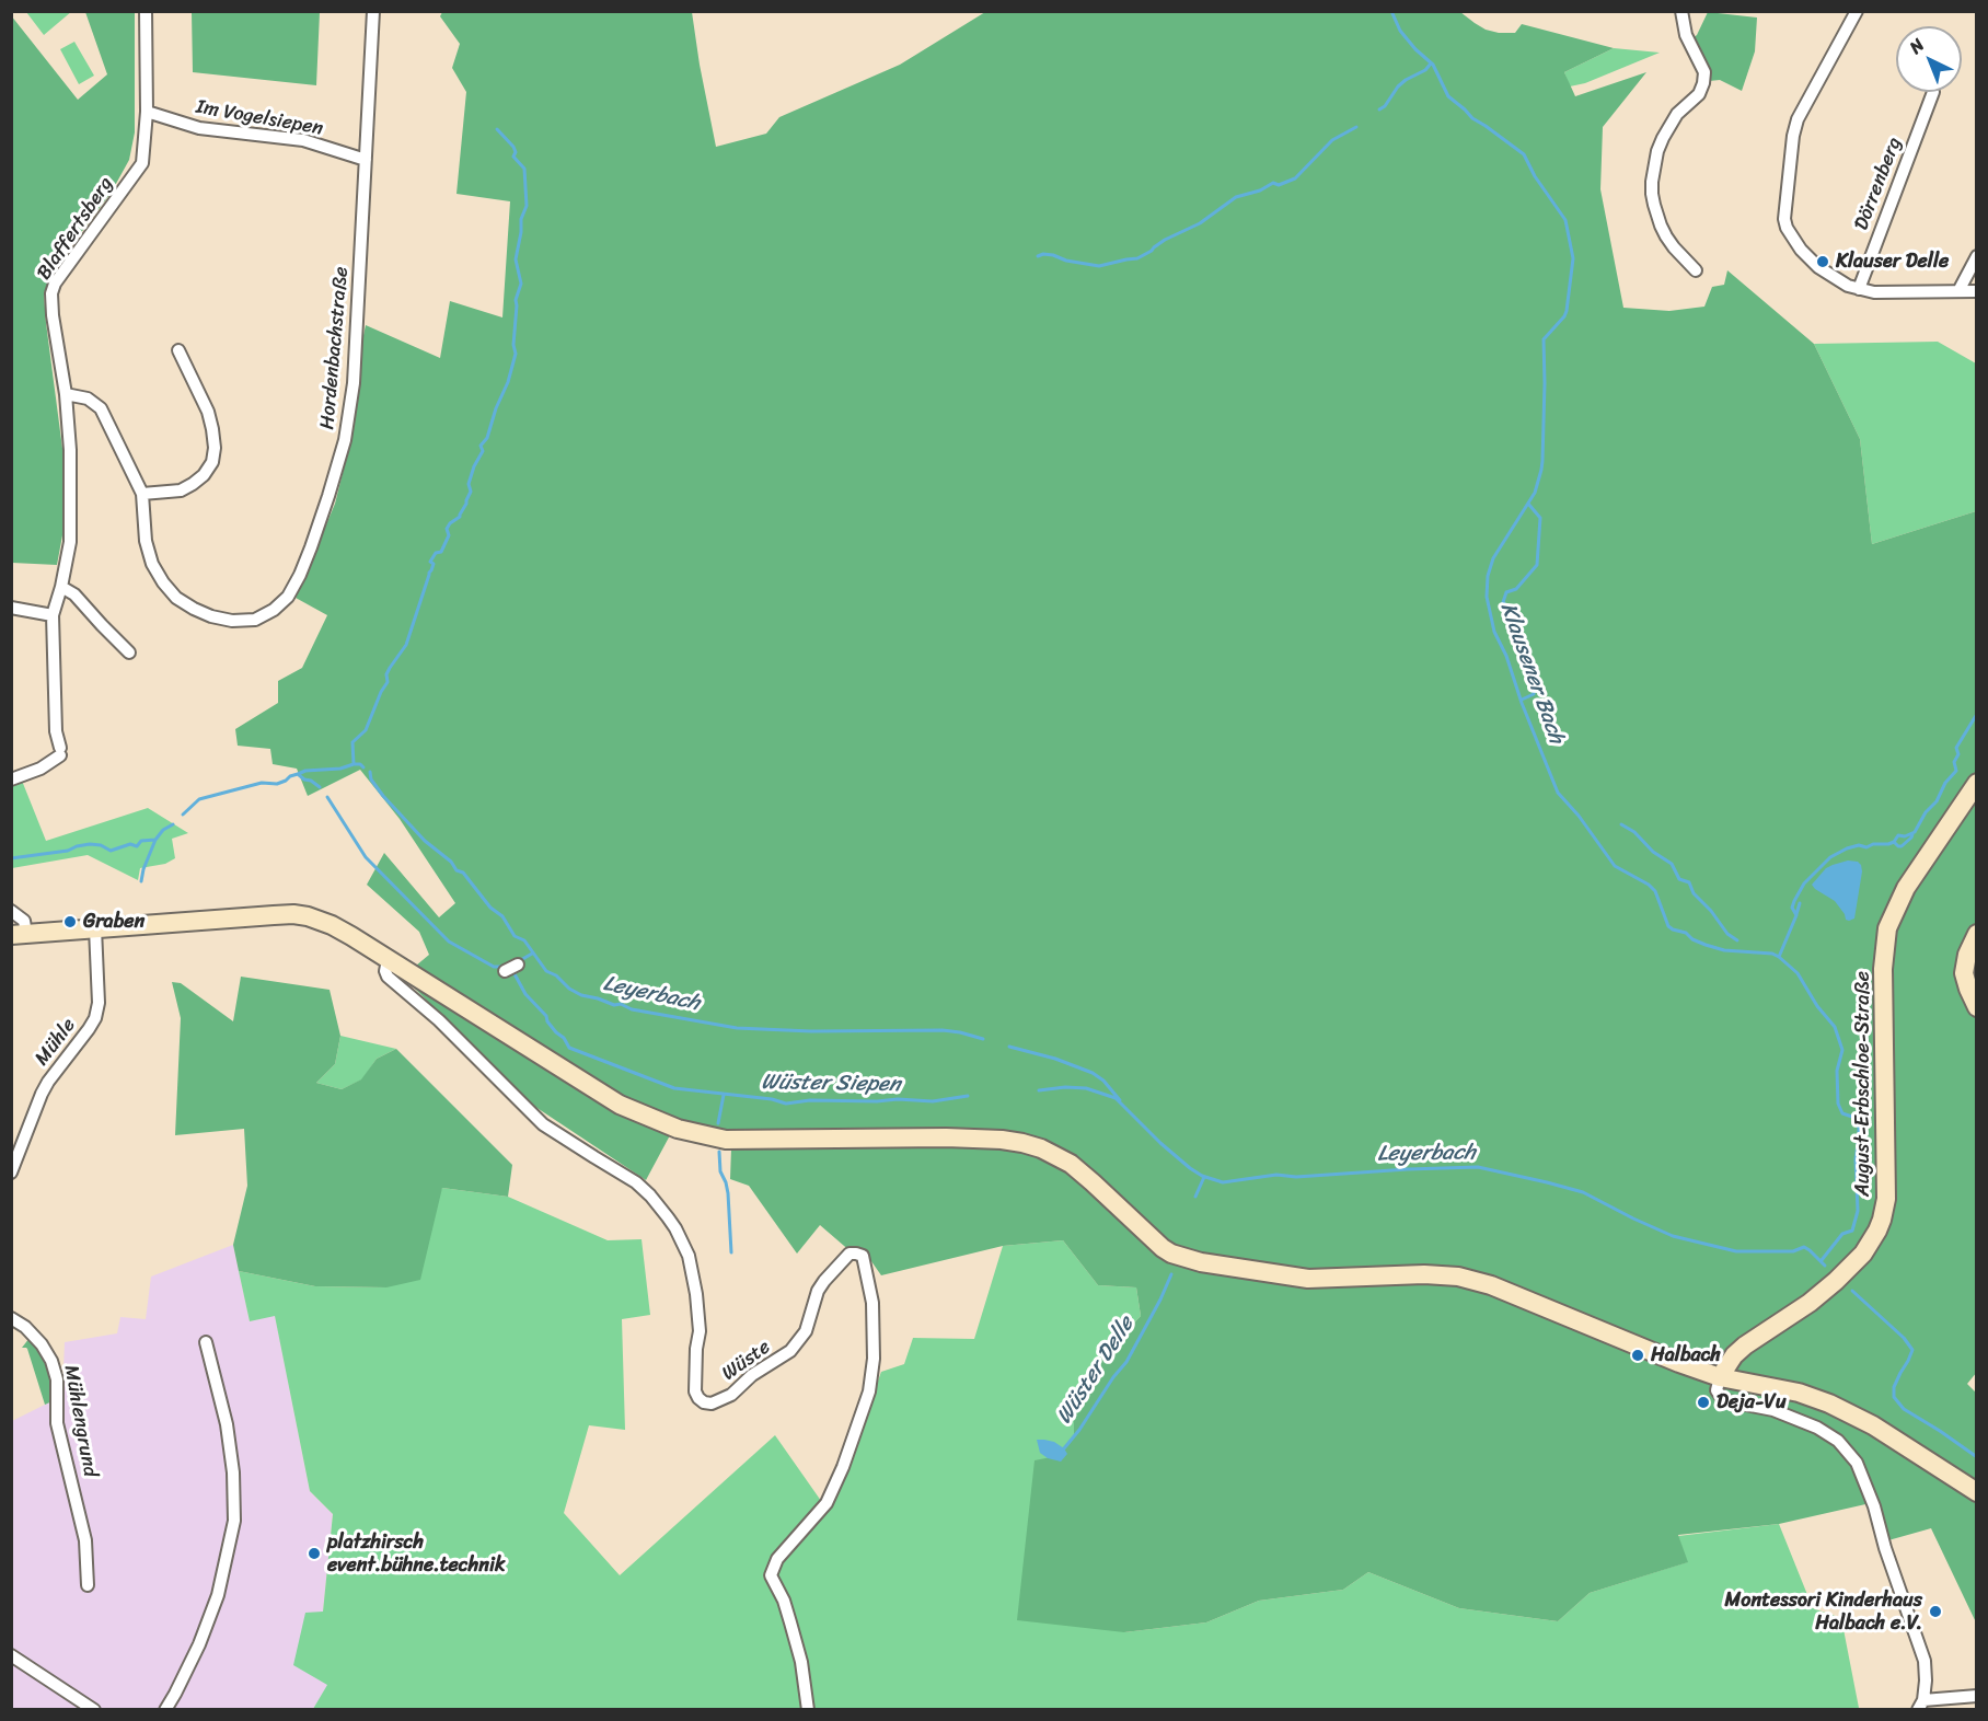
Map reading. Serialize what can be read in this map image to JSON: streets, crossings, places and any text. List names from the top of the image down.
{
  "streets": {
    "main road": ["August-Erbschloe-Straße"],
    "street": [
      "Im Vogelsiepen",
      "Dörrenberg",
      "Blaffertsberg",
      "Hordenbachstraße",
      "Mühle",
      "Wüste",
      "Mühlengrund"
    ]
  },
  "crossings": [
    ["Im Vogelsiepen", "Blaffertsberg"],
    ["Im Vogelsiepen", "Hordenbachstraße"],
    ["Blaffertsberg", "Hordenbachstraße"]
  ],
  "water": [
    "Klausener Bach",
    "Leyerbach",
    "Wüster Siepen",
    "Wüster Delle"
  ],
  "places": [
    "Klauser Delle",
    "Graben",
    "Halbach",
    "Deja-Vu",
    "platzhirsch event.bühne.technik",
    "Montessori Kinderhaus Halbach e.V."
  ],
  "north": "top left"
}
